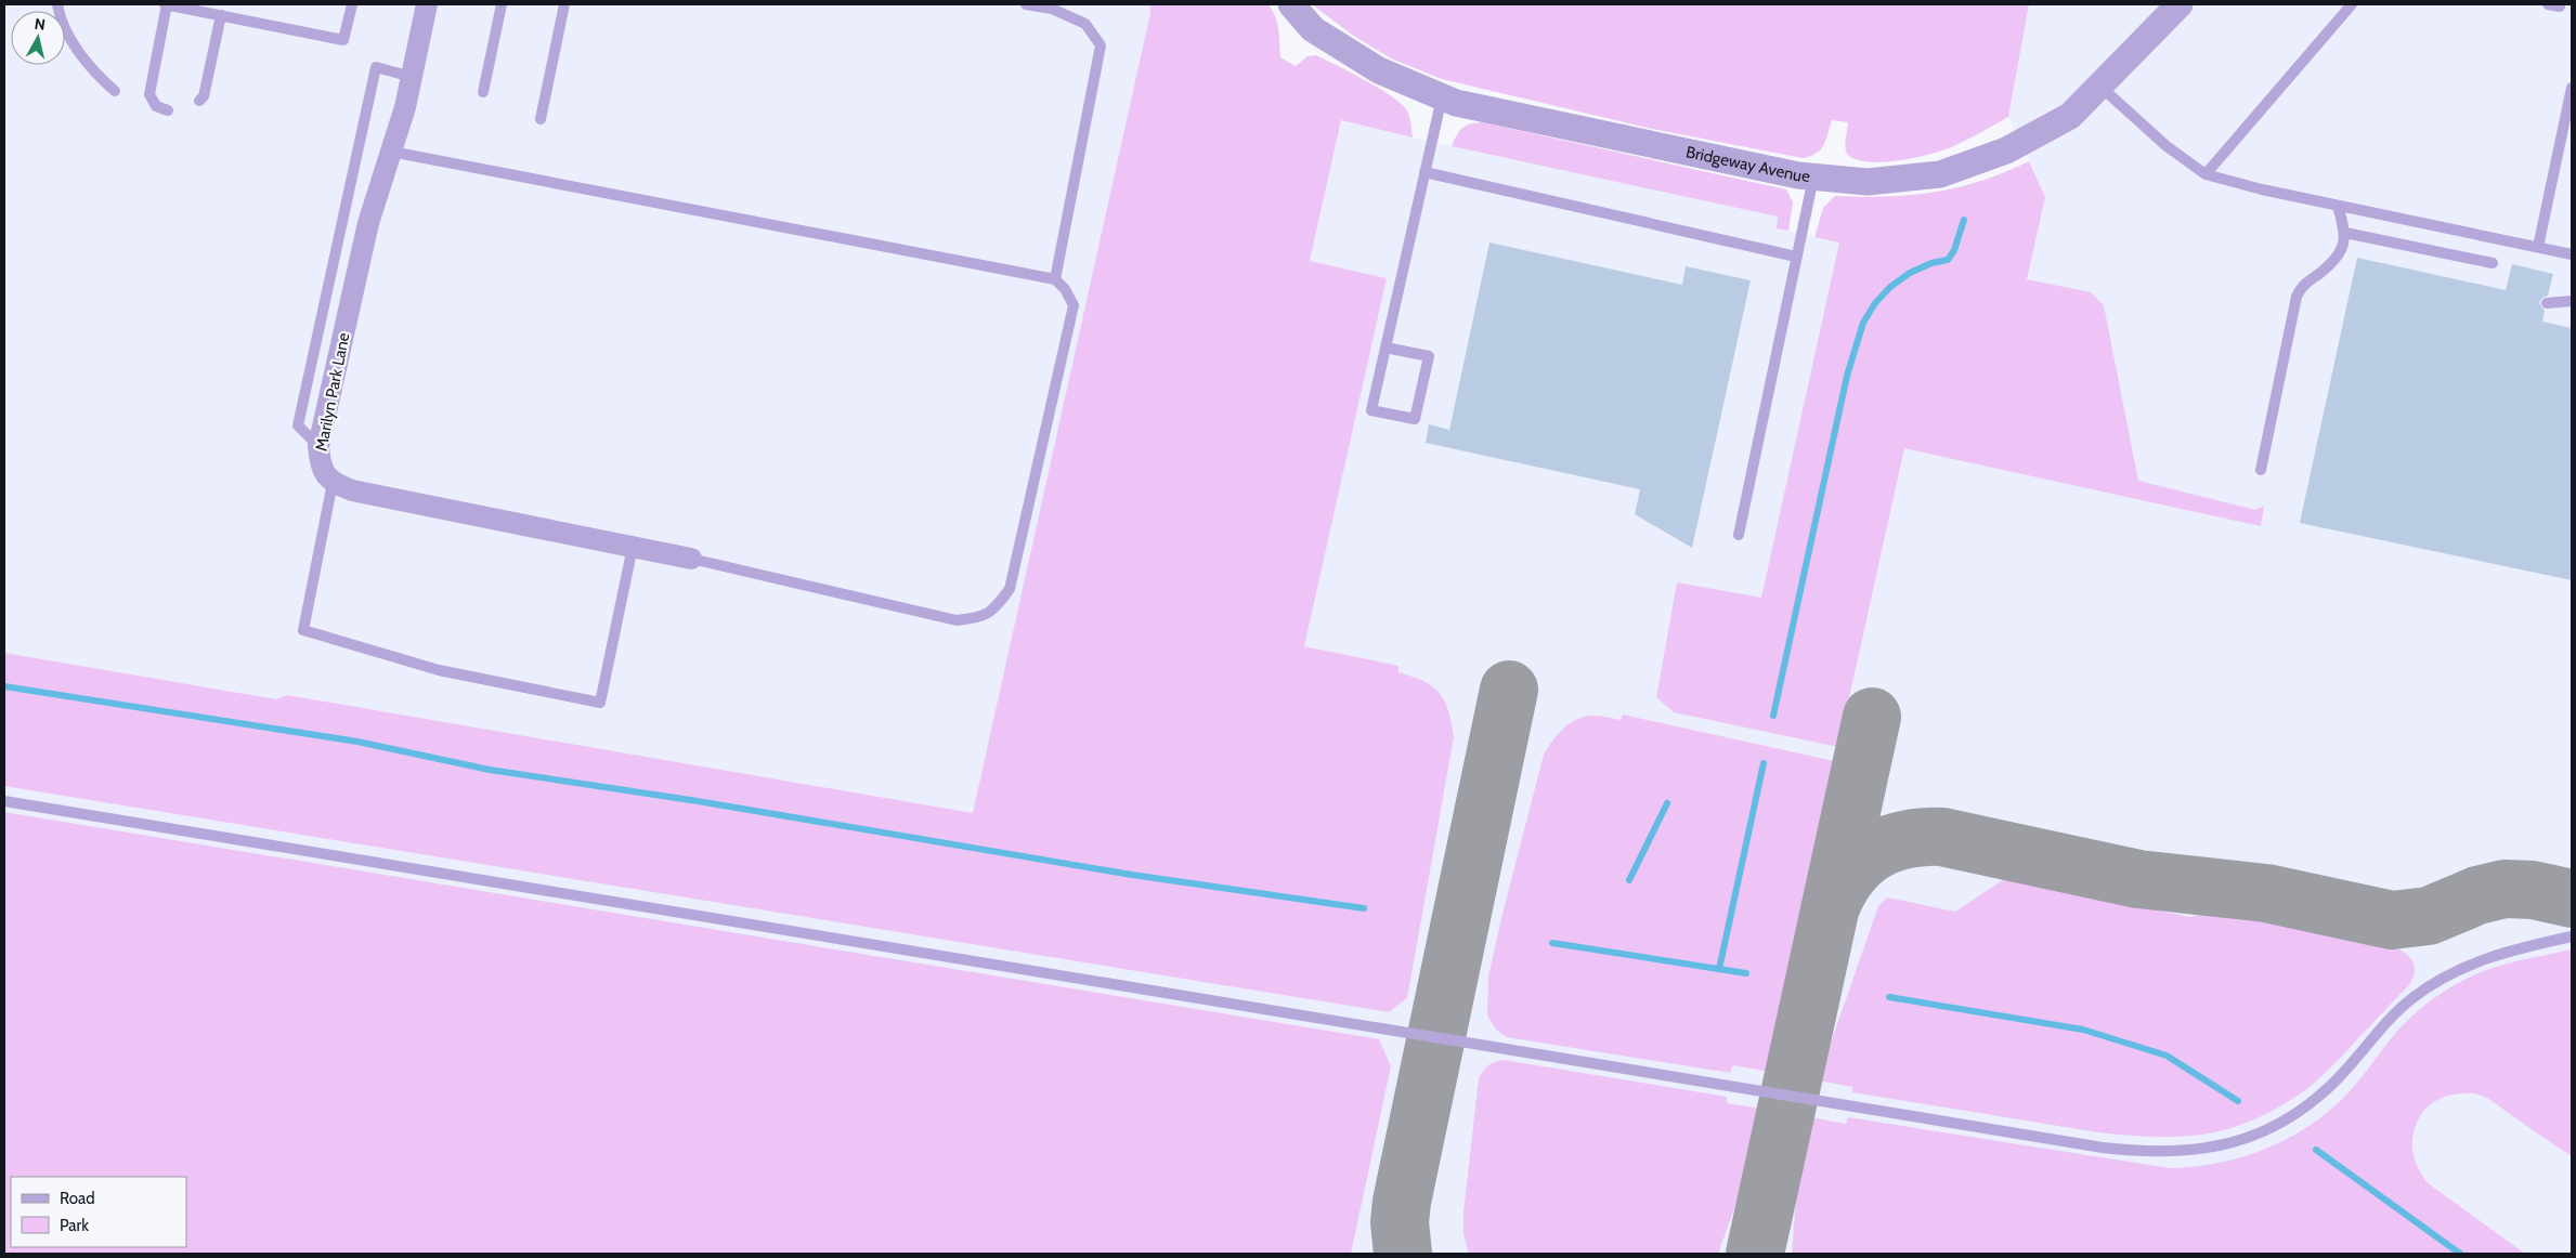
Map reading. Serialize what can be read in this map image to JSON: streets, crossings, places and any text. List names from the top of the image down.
{
  "streets": {
    "street": ["Bridgeway Avenue", "Marilyn Park Lane"]
  },
  "legend": ["Road", "Park"],
  "north": "top"
}
